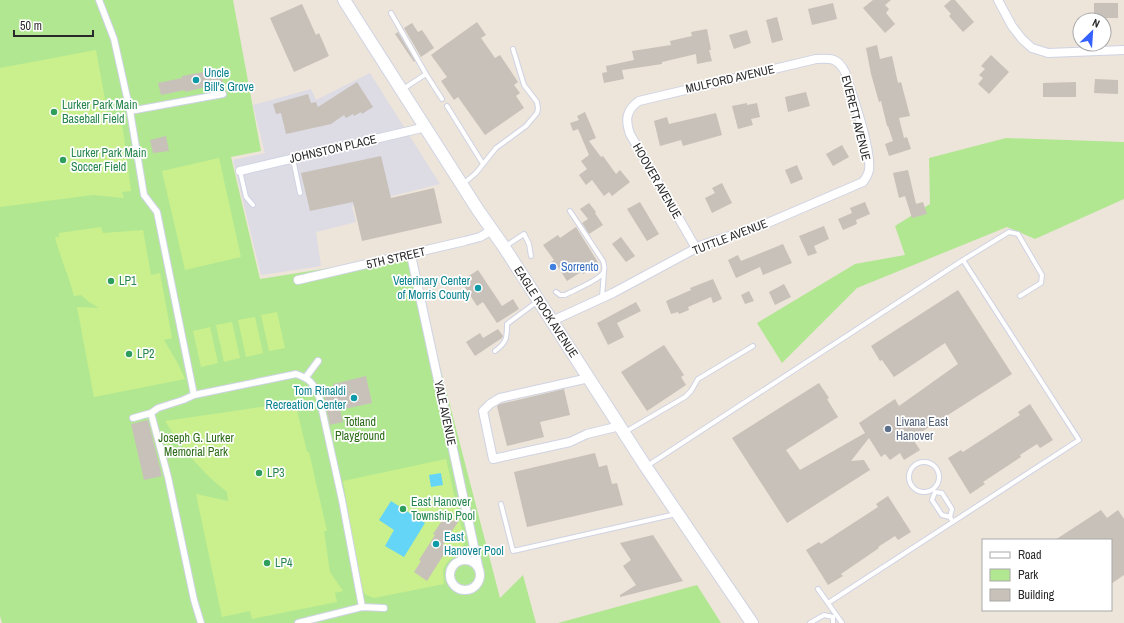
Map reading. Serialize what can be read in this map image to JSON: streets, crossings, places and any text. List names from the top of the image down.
{
  "streets": {
    "main road": ["EAGLE ROCK AVENUE"],
    "street": [
      "MULFORD AVENUE",
      "EVERETT AVENUE",
      "JOHNSTON PLACE",
      "HOOVER AVENUE",
      "TUTTLE AVENUE",
      "5TH STREET",
      "YALE AVENUE"
    ]
  },
  "crossings": [
    ["MULFORD AVENUE", "EVERETT AVENUE"],
    ["MULFORD AVENUE", "HOOVER AVENUE"],
    ["EVERETT AVENUE", "TUTTLE AVENUE"],
    ["JOHNSTON PLACE", "EAGLE ROCK AVENUE"],
    ["HOOVER AVENUE", "TUTTLE AVENUE"],
    ["TUTTLE AVENUE", "EAGLE ROCK AVENUE"],
    ["5TH STREET", "EAGLE ROCK AVENUE"],
    ["5TH STREET", "YALE AVENUE"]
  ],
  "parks": ["Totland Playground", "Joseph G. Lurker Memorial Park"],
  "places": [
    "Uncle Bill's Grove",
    "Lurker Park Main Baseball Field",
    "Lurker Park Main Soccer Field",
    "Sorrento",
    "LP1",
    "Veterinary Center of Morris County",
    "LP2",
    "Tom Rinaldi Recreation Center",
    "Livana East Hanover",
    "LP3",
    "East Hanover Township Pool",
    "East Hanover Pool",
    "LP4"
  ],
  "legend": ["Road", "Park", "Building"],
  "scale_bar": "50 m",
  "north": "top right"
}
